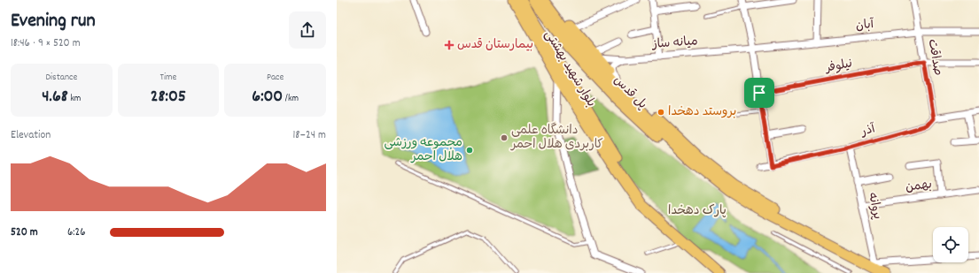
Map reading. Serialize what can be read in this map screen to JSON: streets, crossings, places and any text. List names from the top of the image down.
{
  "streets": {
    "main road": ["بلوار شهید بهشتی", "پل قدس"],
    "street": [
      "آبان",
      "میانه ساز",
      "صداقت",
      "نیلوفر",
      "آذر",
      "بهمن",
      "پروانه"
    ]
  },
  "crossings": [
    ["آبان", "میانه ساز"],
    ["آبان", "صداقت"],
    ["میانه ساز", "بلوار شهید بهشتی"],
    ["صداقت", "نیلوفر"],
    ["صداقت", "آذر"],
    ["بلوار شهید بهشتی", "پل قدس"],
    ["بلوار شهید بهشتی", "پروانه"],
    ["آذر", "پروانه"],
    ["بهمن", "پروانه"]
  ],
  "parks": ["پارک دهخدا"],
  "places": {
    "health": ["بیمارستان قدس"],
    "other": ["بروستد دهخدا", "دانشگاه علمی کاربردی هلال احمر", "مجموعه ورزشی هلال احمر"]
  },
  "page": {
    "heading": ["Evening run", "18:46 · 9 × 520 m"],
    "stats": [
      ["Distance", "4.68 km"],
      ["Time", "28:05"],
      ["Pace", "6:00 /km"]
    ],
    "chart": ["Elevation", "18–24 m"],
    "list": [
      {
        "name": "520 m",
        "note": "6:26"
      }
    ]
  }
}
